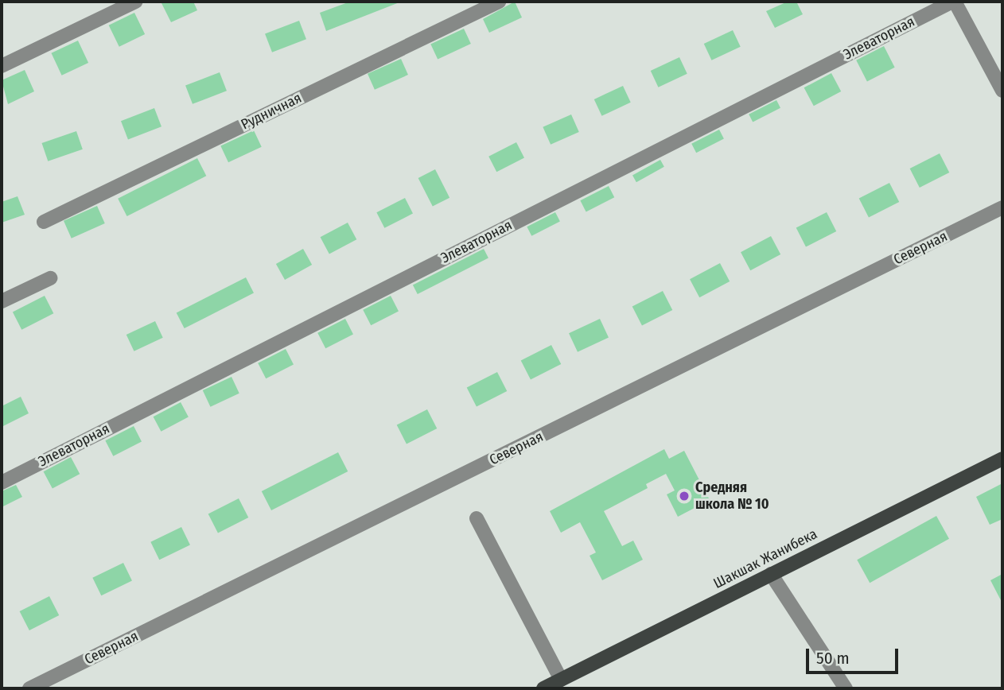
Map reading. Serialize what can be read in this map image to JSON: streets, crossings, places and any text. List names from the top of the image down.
{
  "streets": {
    "main road": ["Шакшак Жанибека"],
    "street": ["Элеваторная", "Рудничная", "Северная"]
  },
  "places": ["Средняя школа № 10"],
  "scale_bar": "50 m"
}
